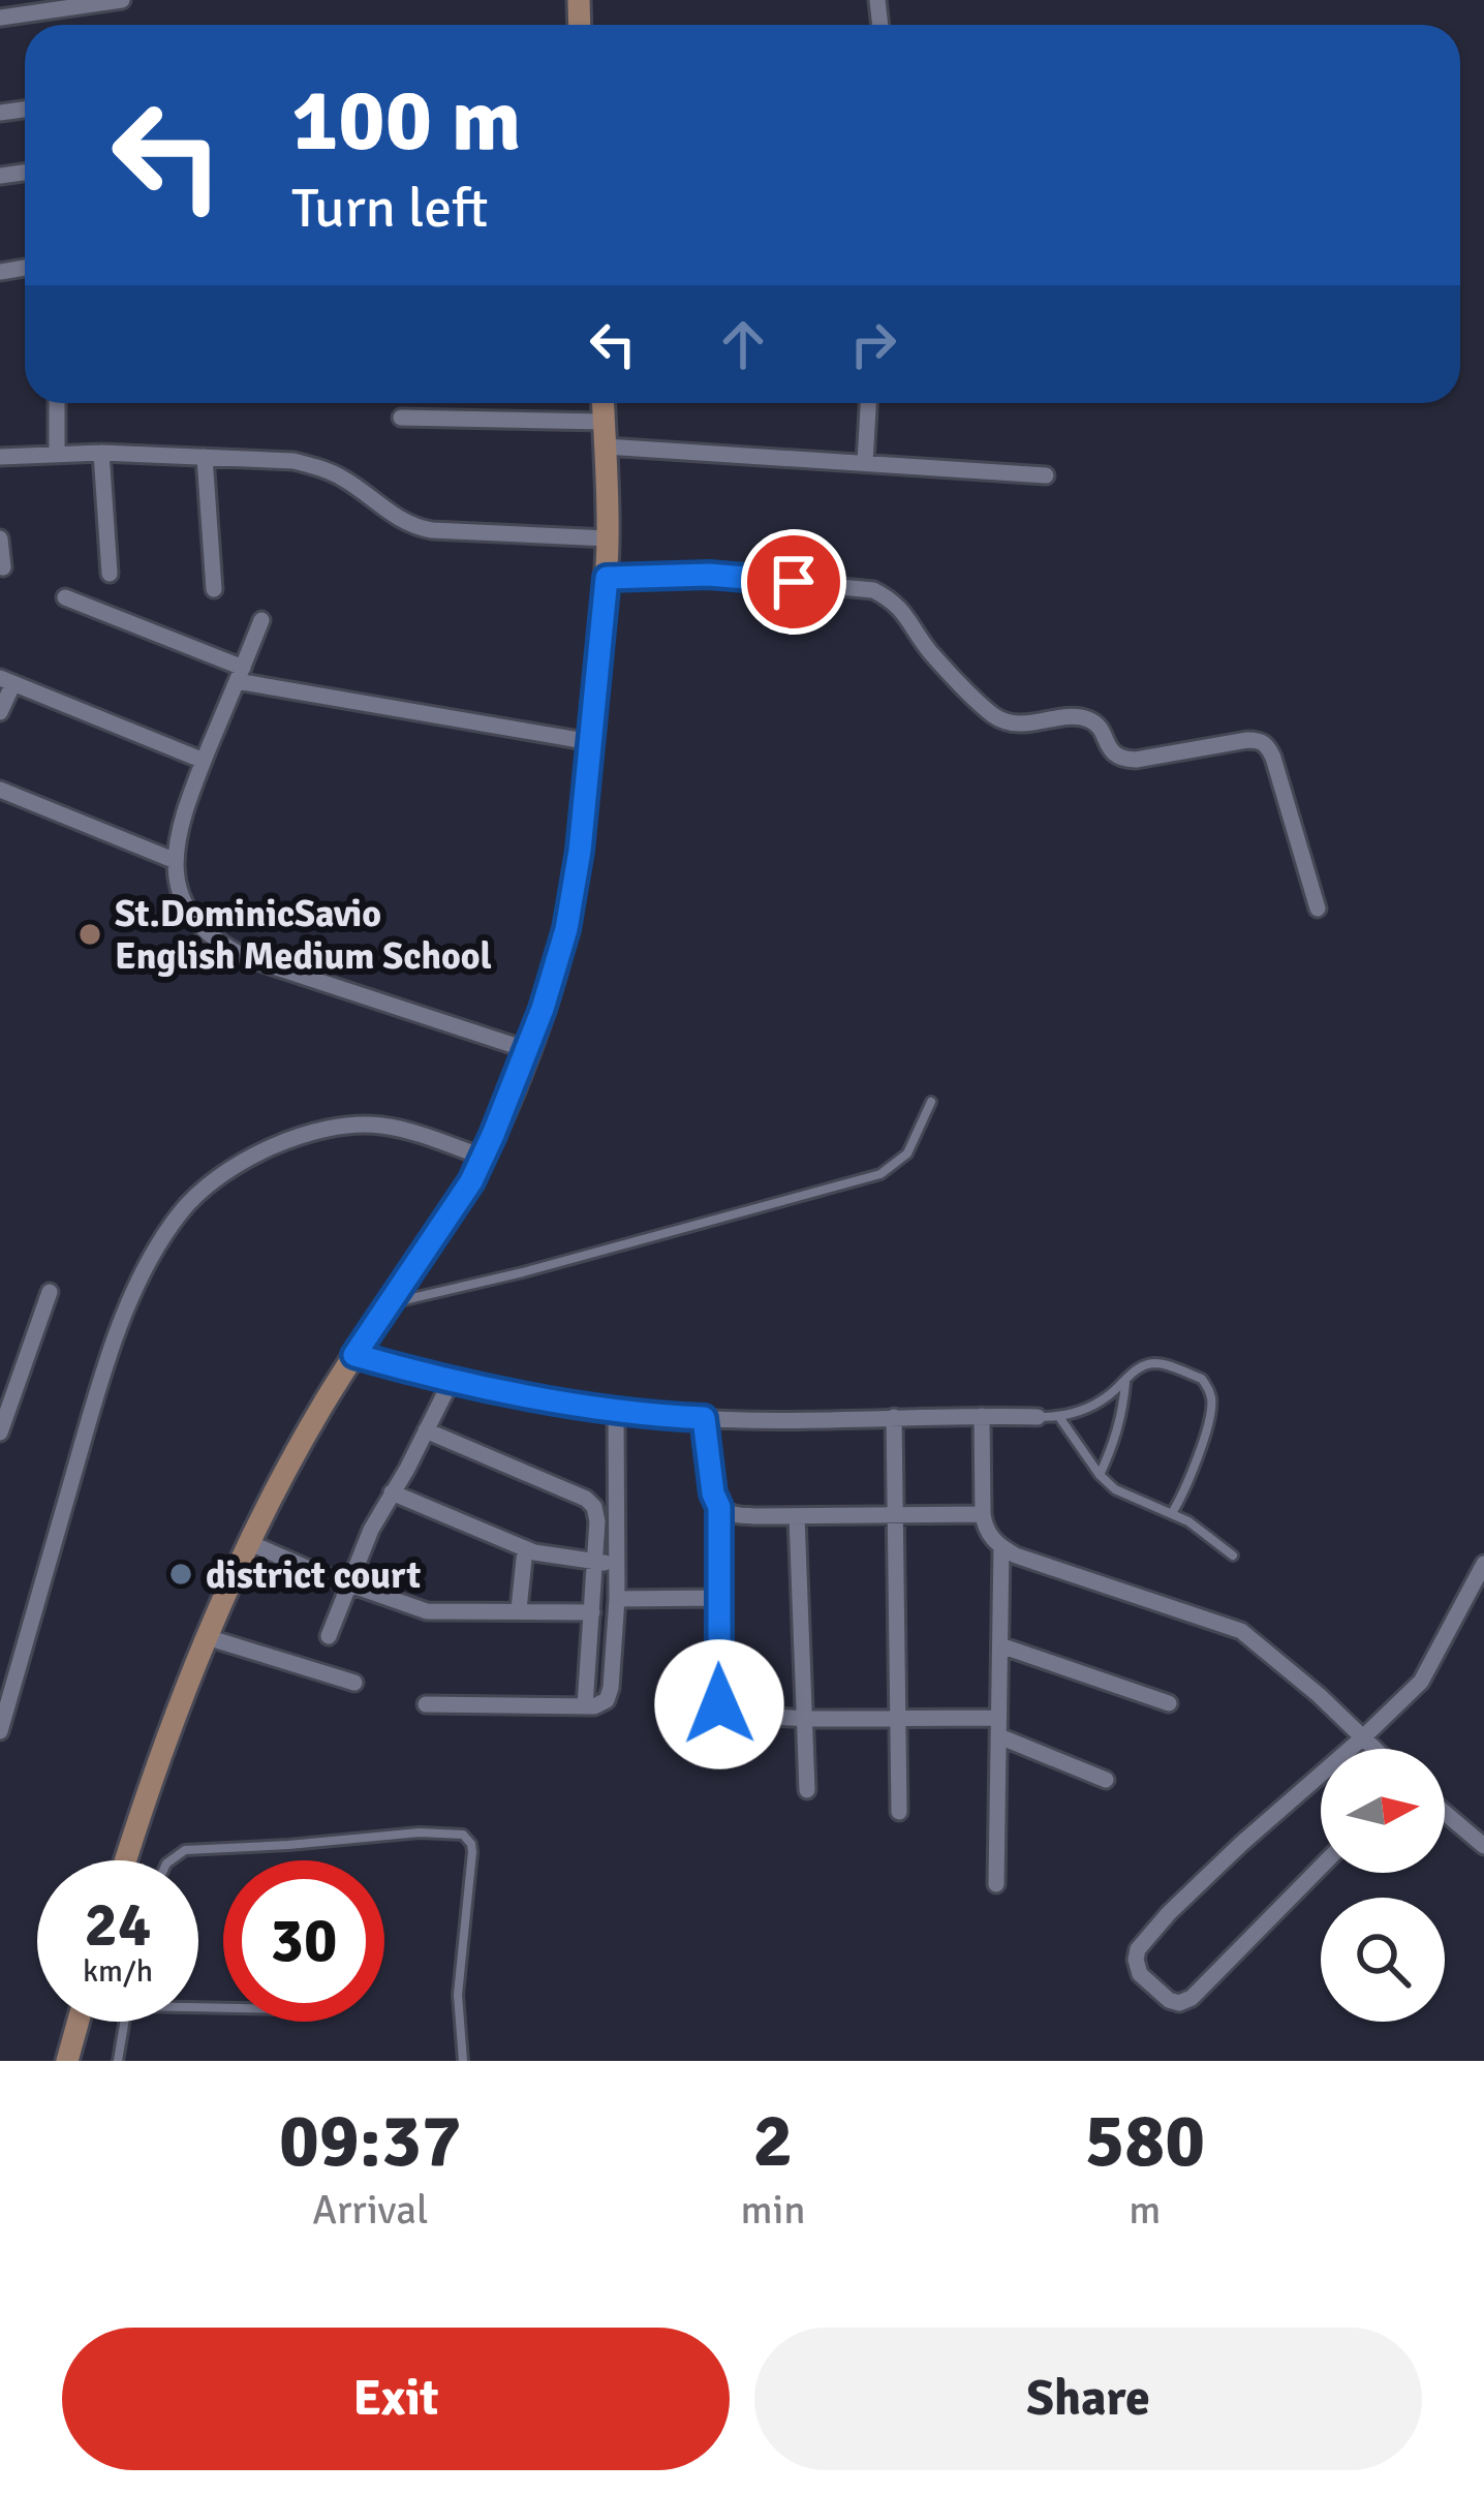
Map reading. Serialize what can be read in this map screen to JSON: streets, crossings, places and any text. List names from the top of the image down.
{
  "places": ["St.DominicSavio English Medium School", "district court"],
  "north": "right",
  "page": {
    "turn": ["100 m", "Turn left"],
    "speed": "24 km/h",
    "limit": "30",
    "eta": [
      "09:37",
      "Arrival",
      "2",
      "min",
      "580",
      "m"
    ],
    "buttons": ["Exit", "Share"]
  }
}
